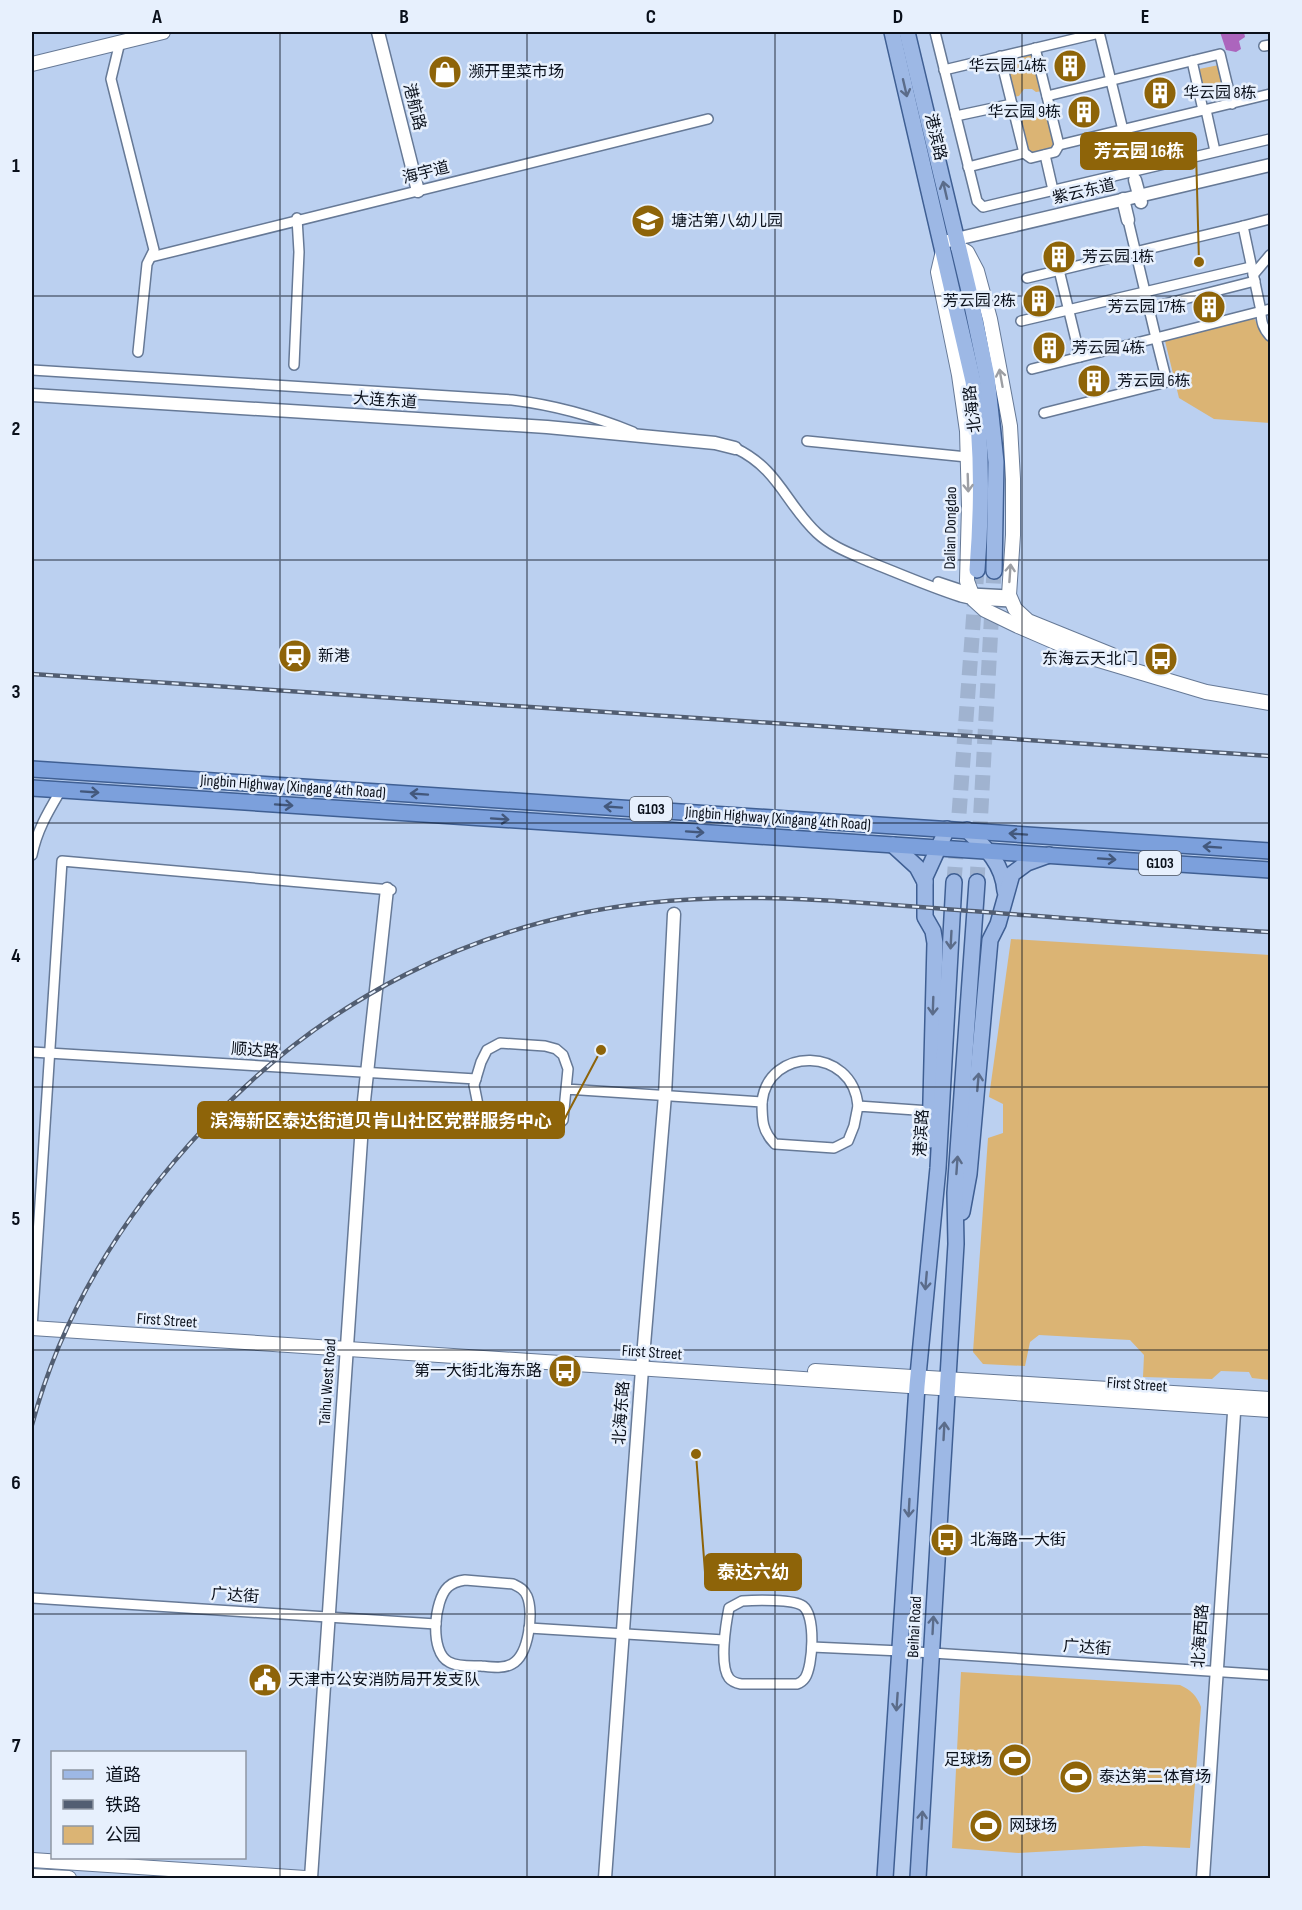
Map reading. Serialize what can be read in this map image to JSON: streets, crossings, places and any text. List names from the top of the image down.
{
  "streets": {
    "highway": ["Jingbin Highway (Xingang 4th Road)", "G103"],
    "main road": [
      "港滨路",
      "北海路",
      "Dalian Dongdao",
      "First Street",
      "Beihai Road"
    ],
    "street": [
      "港航路",
      "海宇道",
      "紫云东道",
      "大连东道",
      "顺达路",
      "Taihu West Road",
      "北海东路",
      "广达街",
      "北海西路"
    ]
  },
  "crossings": [
    ["港航路", "海宇道"],
    ["港滨路", "紫云东道"],
    ["港滨路", "北海路"],
    ["港滨路", "Dalian Dongdao"],
    ["港滨路", "First Street"],
    ["港滨路", "Beihai Road"],
    ["紫云东道", "北海路"],
    ["紫云东道", "Dalian Dongdao"],
    ["北海路", "Dalian Dongdao"],
    ["顺达路", "Taihu West Road"],
    ["First Street", "Taihu West Road"],
    ["First Street", "北海东路"],
    ["First Street", "Beihai Road"],
    ["First Street", "北海西路"],
    ["Taihu West Road", "广达街"],
    ["广达街", "Beihai Road"],
    ["广达街", "北海西路"]
  ],
  "places": {
    "building": [
      "华云园 14栋",
      "华云园 8栋",
      "华云园 9栋",
      "芳云园 1栋",
      "芳云园 2栋",
      "芳云园 17栋",
      "芳云园 4栋",
      "芳云园 6栋"
    ],
    "shop": ["濒开里菜市场"],
    "school or university": ["塘沽第八幼儿园"],
    "other": ["芳云园 16栋", "滨海新区泰达街道贝肯山社区党群服务中心", "泰达六幼"],
    "station": ["新港"],
    "bus stop": ["东海云天北门", "第一大街北海东路", "北海路一大街"],
    "public building": ["天津市公安消防局开发支队"],
    "sports": ["足球场", "泰达第二体育场", "网球场"]
  },
  "legend": ["道路", "铁路", "公园"],
  "grid": {
    "columns": [
      "A",
      "B",
      "C",
      "D",
      "E"
    ],
    "rows": [
      "1",
      "2",
      "3",
      "4",
      "5",
      "6",
      "7"
    ]
  }
}
